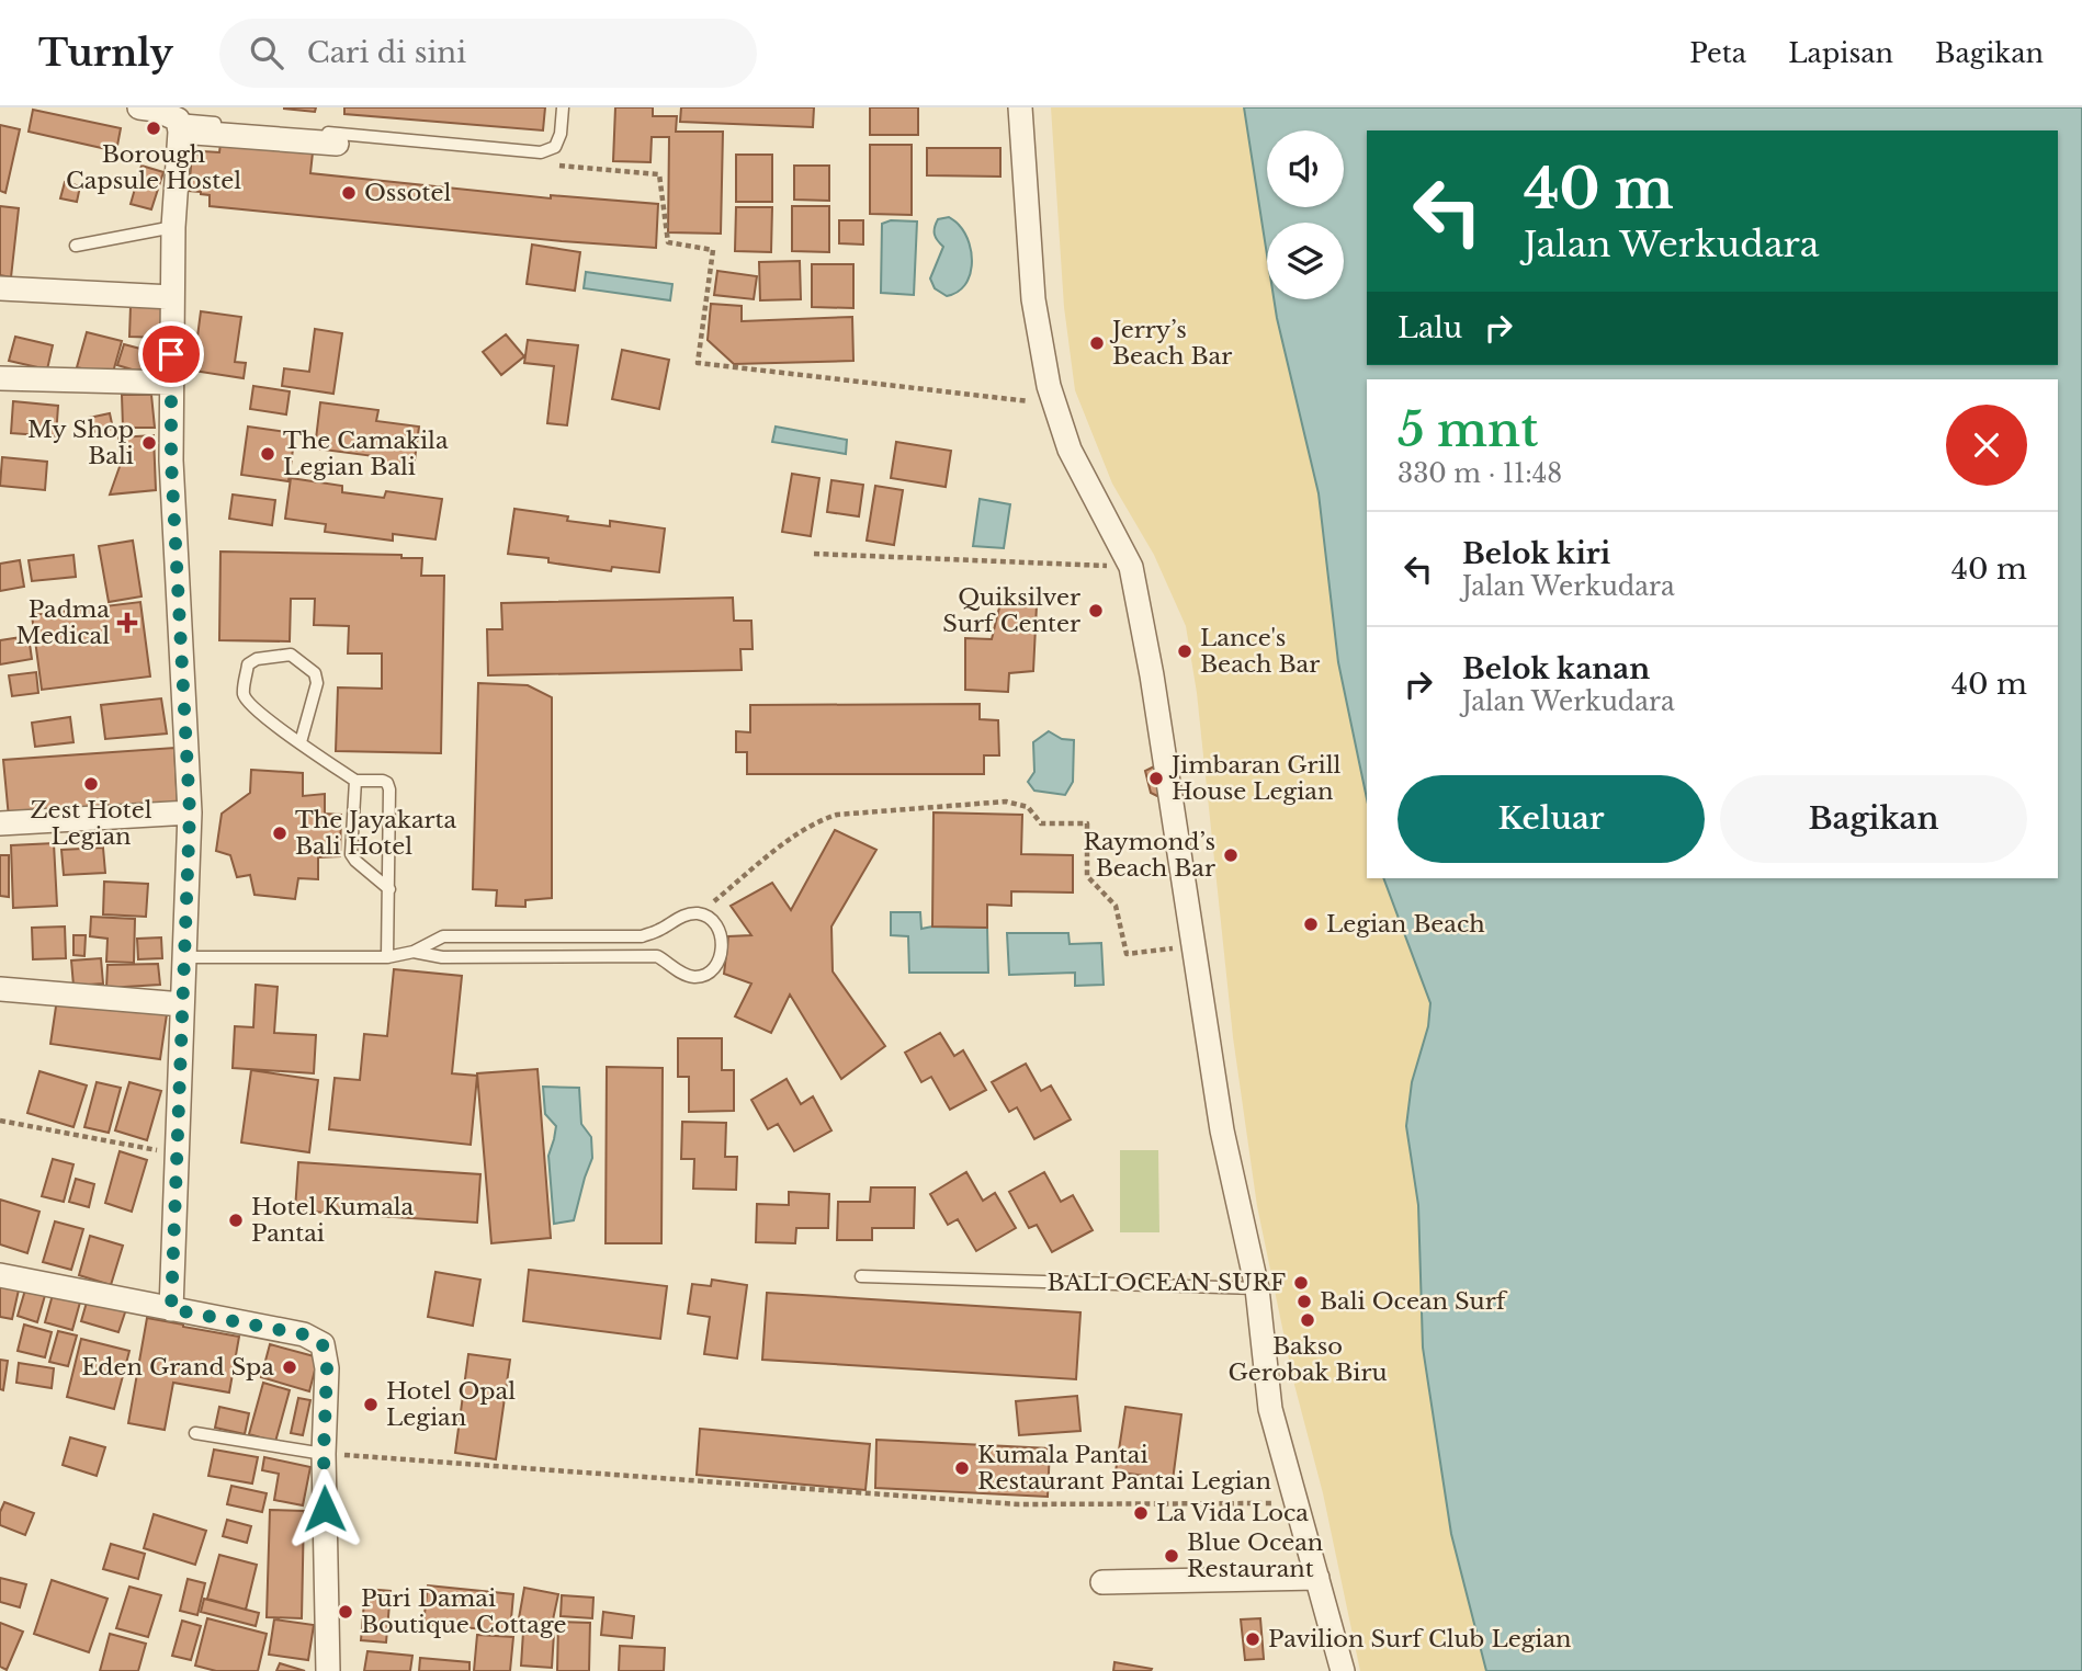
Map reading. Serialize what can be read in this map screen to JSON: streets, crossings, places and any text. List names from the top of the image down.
{
  "places": {
    "other": [
      "Borough Capsule Hostel",
      "Ossotel",
      "Jerry’s Beach Bar",
      "My Shop Bali",
      "The Camakila Legian Bali",
      "Quiksilver Surf Center",
      "Lance's Beach Bar",
      "Jimbaran Grill House Legian",
      "Zest Hotel Legian",
      "The Jayakarta Bali Hotel",
      "Raymond’s Beach Bar",
      "Legian Beach",
      "Hotel Kumala Pantai",
      "BALI OCEAN SURF",
      "Bali Ocean Surf",
      "Bakso Gerobak Biru",
      "Eden Grand Spa",
      "Hotel Opal Legian",
      "Kumala Pantai Restaurant Pantai Legian",
      "La Vida Loca",
      "Blue Ocean Restaurant",
      "Puri Damai Boutique Cottage",
      "Pavilion Surf Club Legian"
    ],
    "health": ["Padma Medical"]
  },
  "page": {
    "header": "Turnly",
    "search": "Cari di sini",
    "nav": ["Peta", "Lapisan", "Bagikan"],
    "turn": ["40 m", "Jalan Werkudara"],
    "then": "Lalu",
    "heading": ["5 mnt", "330 m · 11:48"],
    "list": [
      {
        "name": "Belok kiri",
        "note": "Jalan Werkudara",
        "value": "40 m"
      },
      {
        "name": "Belok kanan",
        "note": "Jalan Werkudara",
        "value": "40 m"
      }
    ],
    "buttons": ["Keluar", "Bagikan"]
  }
}
